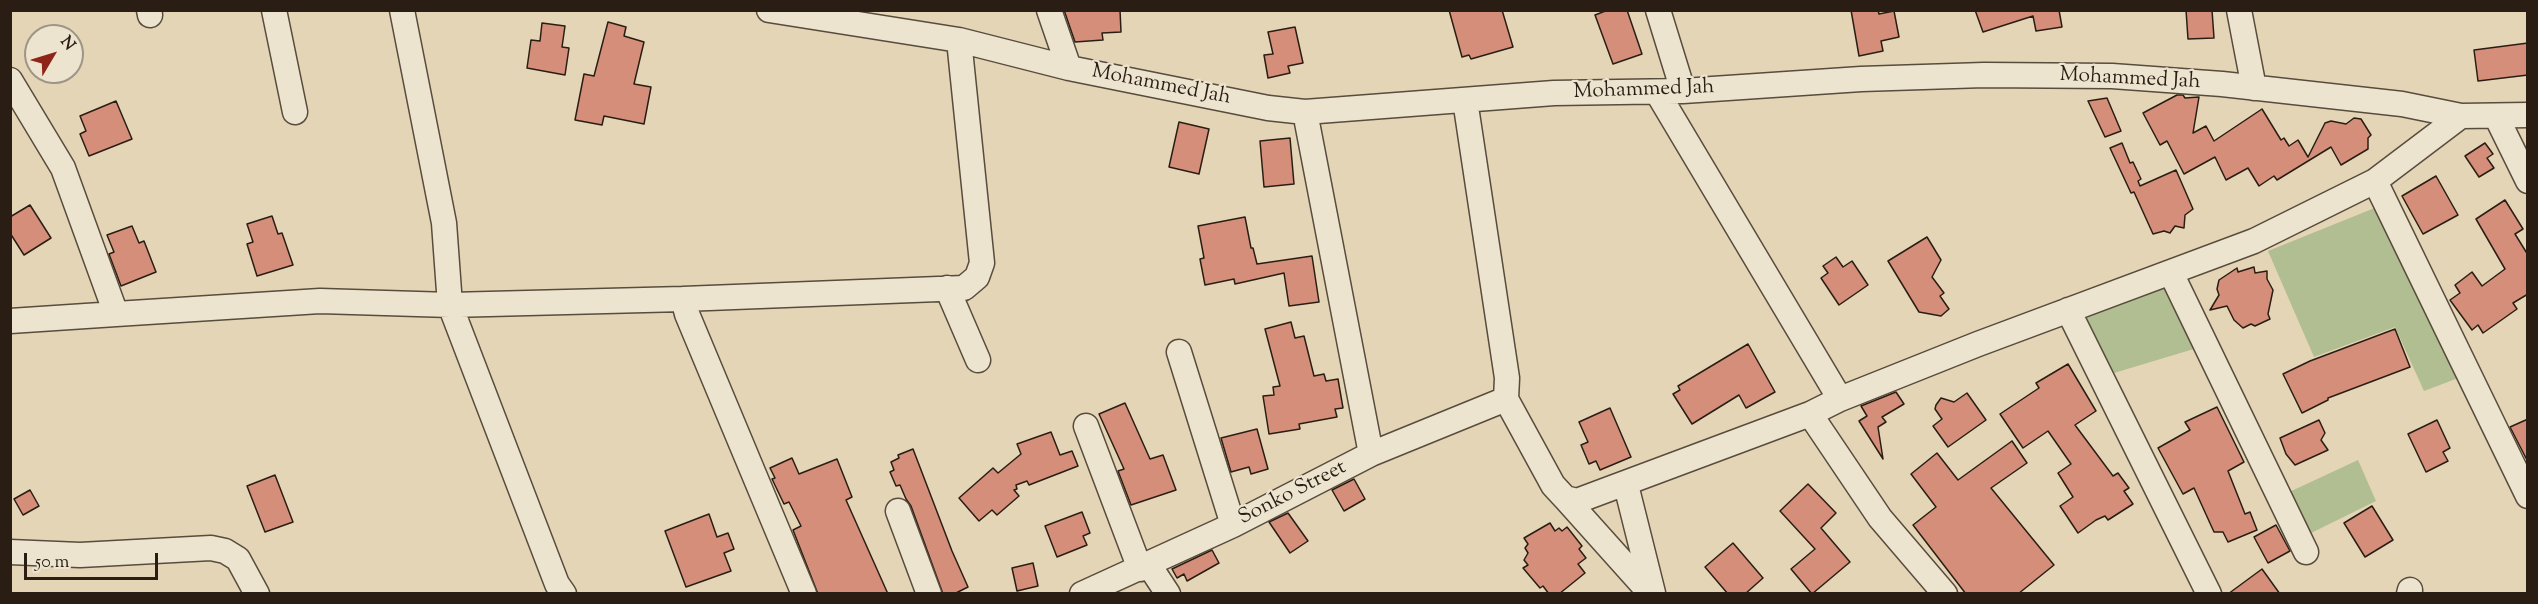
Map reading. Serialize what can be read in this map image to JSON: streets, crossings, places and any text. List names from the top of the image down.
{
  "streets": {
    "street": ["Mohammed Jah", "Sonko Street"]
  },
  "scale_bar": "50 m",
  "north": "top right"
}
